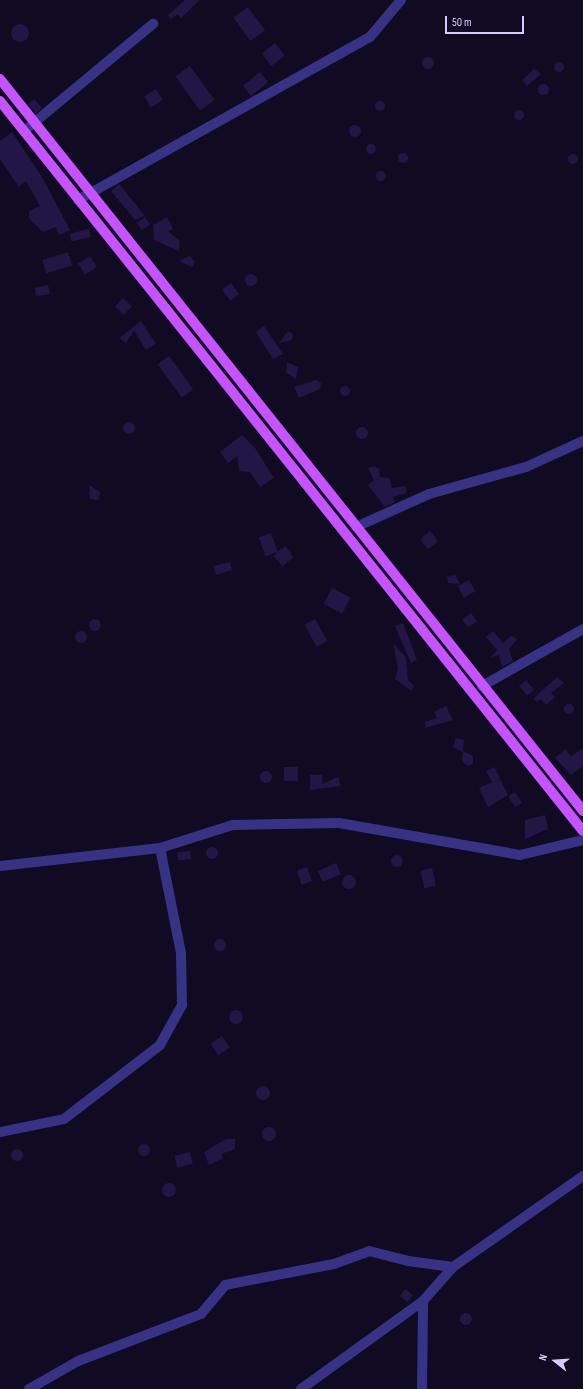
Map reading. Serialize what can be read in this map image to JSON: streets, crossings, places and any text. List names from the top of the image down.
{
  "scale_bar": "50 m",
  "north": "left"
}
